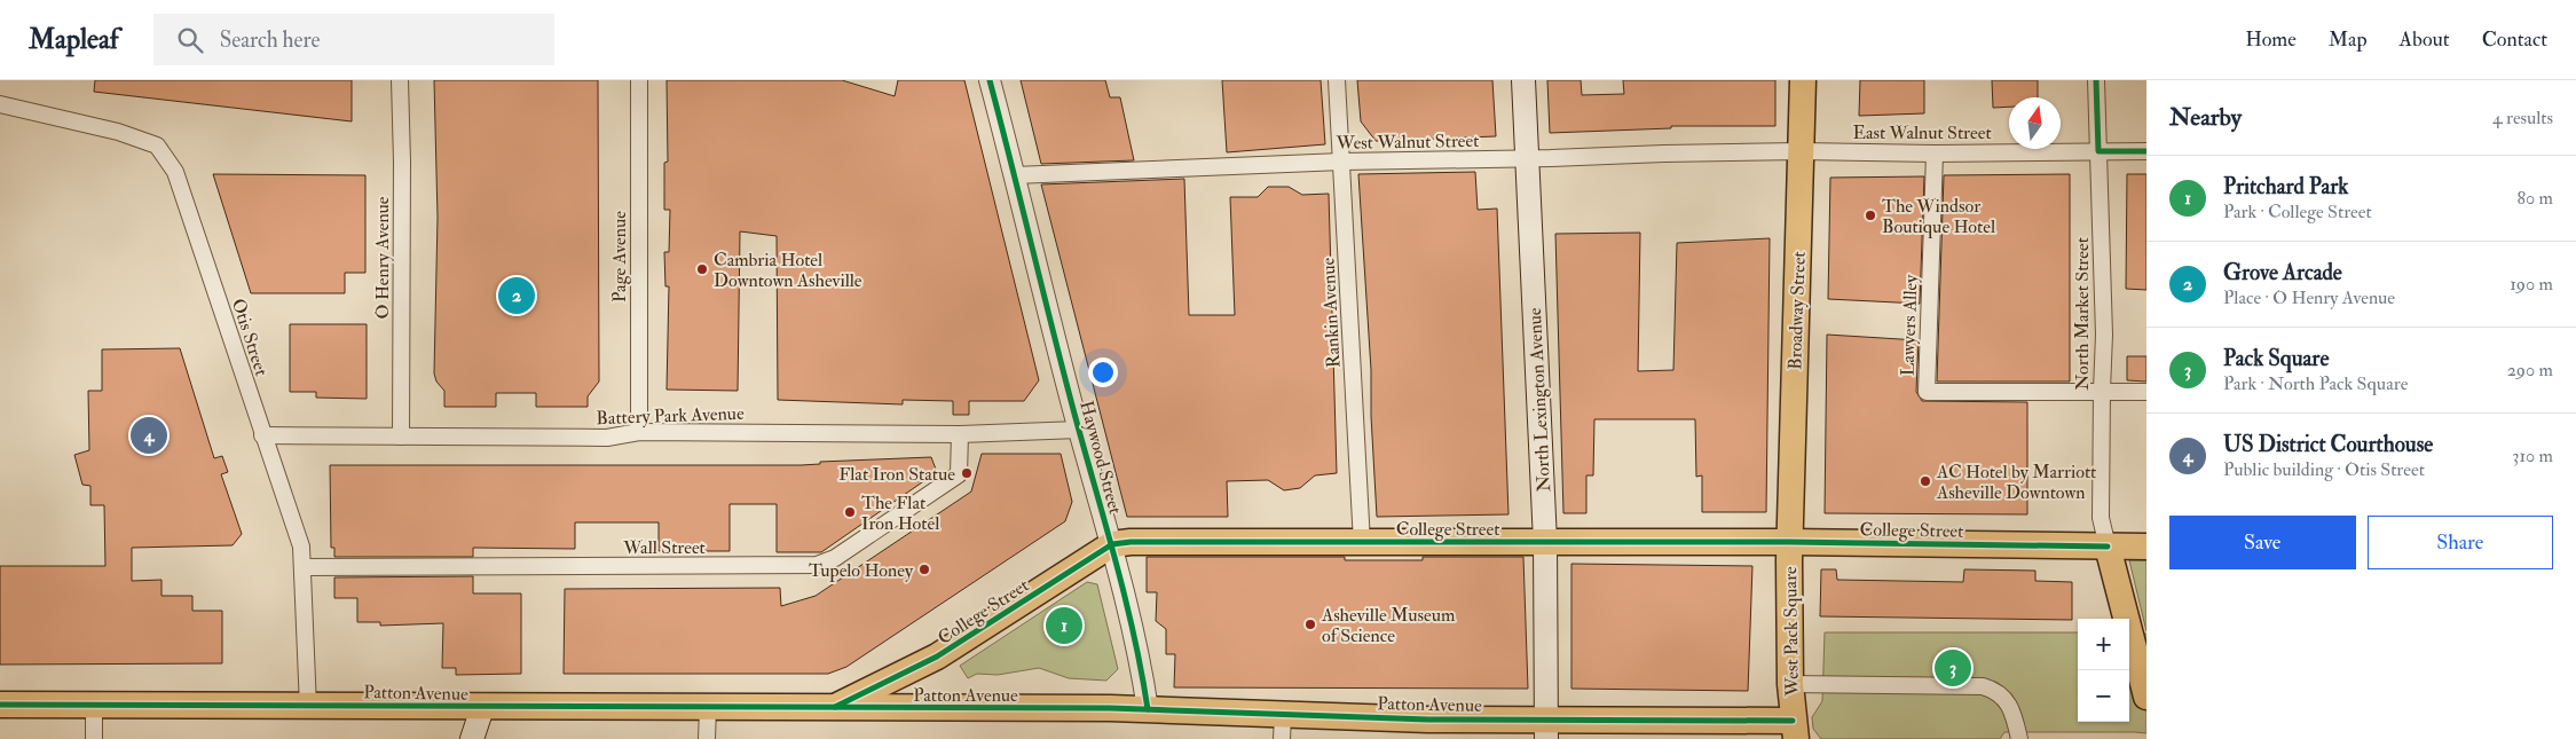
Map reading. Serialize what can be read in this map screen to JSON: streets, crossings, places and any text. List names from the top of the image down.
{
  "streets": {
    "main road": [
      "Broadway Street",
      "North Lexington Avenue",
      "College Street",
      "West Pack Square",
      "Patton Avenue"
    ],
    "street": [
      "East Walnut Street",
      "West Walnut Street",
      "Page Avenue",
      "O Henry Avenue",
      "Rankin Avenue",
      "North Market Street",
      "Lawyers Alley",
      "Otis Street",
      "Battery Park Avenue",
      "Haywood Street",
      "Wall Street"
    ]
  },
  "crossings": [
    ["East Walnut Street", "West Walnut Street"],
    ["East Walnut Street", "Broadway Street"],
    ["East Walnut Street", "North Market Street"],
    ["East Walnut Street", "Lawyers Alley"],
    ["West Walnut Street", "Broadway Street"],
    ["West Walnut Street", "Rankin Avenue"],
    ["West Walnut Street", "North Lexington Avenue"],
    ["West Walnut Street", "Haywood Street"],
    ["Page Avenue", "Battery Park Avenue"],
    ["O Henry Avenue", "Battery Park Avenue"],
    ["Broadway Street", "College Street"],
    ["Broadway Street", "West Pack Square"],
    ["Rankin Avenue", "College Street"],
    ["North Market Street", "Lawyers Alley"],
    ["North Market Street", "College Street"],
    ["Otis Street", "Battery Park Avenue"],
    ["Otis Street", "Wall Street"],
    ["Otis Street", "Patton Avenue"],
    ["North Lexington Avenue", "College Street"],
    ["North Lexington Avenue", "Patton Avenue"],
    ["Battery Park Avenue", "Haywood Street"],
    ["Battery Park Avenue", "Wall Street"],
    ["Haywood Street", "College Street"],
    ["Haywood Street", "Patton Avenue"],
    ["College Street", "West Pack Square"],
    ["College Street", "Patton Avenue"],
    ["West Pack Square", "Patton Avenue"]
  ],
  "places": [
    "The Windsor Boutique Hotel",
    "Cambria Hotel Downtown Asheville",
    "Flat Iron Statue",
    "AC Hotel by Marriott Asheville Downtown",
    "The Flat Iron Hotel",
    "Tupelo Honey",
    "Asheville Museum of Science"
  ],
  "north": "top",
  "page": {
    "header": "Mapleaf",
    "search": "Search here",
    "nav": [
      "Home",
      "Map",
      "About",
      "Contact"
    ],
    "heading": ["Nearby", "4 results"],
    "list": [
      {
        "mark": "1",
        "name": "Pritchard Park",
        "note": "Park · College Street",
        "value": "80 m"
      },
      {
        "mark": "2",
        "name": "Grove Arcade",
        "note": "Place · O Henry Avenue",
        "value": "190 m"
      },
      {
        "mark": "3",
        "name": "Pack Square",
        "note": "Park · North Pack Square",
        "value": "290 m"
      },
      {
        "mark": "4",
        "name": "US District Courthouse",
        "note": "Public building · Otis Street",
        "value": "310 m"
      }
    ],
    "pins": [
      "2",
      "4",
      "1",
      "3"
    ],
    "buttons": ["Save", "Share"],
    "map_buttons": ["+", "−"]
  }
}
